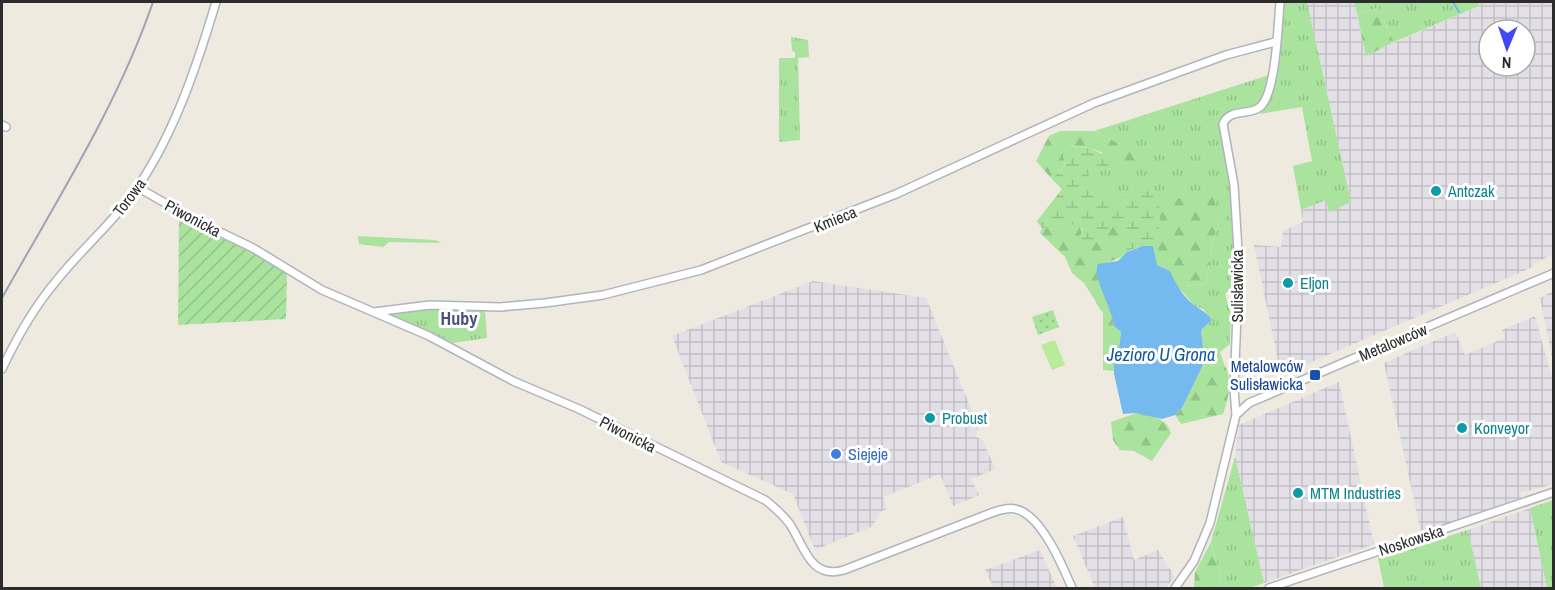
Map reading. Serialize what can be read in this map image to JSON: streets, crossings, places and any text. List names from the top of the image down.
{
  "streets": {
    "street": [
      "Torowa",
      "Piwonicka",
      "Kmieca",
      "Sulisławicka",
      "Metalowców",
      "Noskowska"
    ]
  },
  "crossings": [
    ["Torowa", "Piwonicka"],
    ["Piwonicka", "Kmieca"],
    ["Kmieca", "Sulisławicka"],
    ["Sulisławicka", "Metalowców"]
  ],
  "districts": ["Huby"],
  "water": ["Jezioro U Grona"],
  "places": {
    "other": [
      "Antczak",
      "Eljon",
      "Probust",
      "Konveyor",
      "Siejeje",
      "MTM Industries"
    ],
    "transit": ["Metalowców Sulisławicka"]
  },
  "north": "bottom"
}
